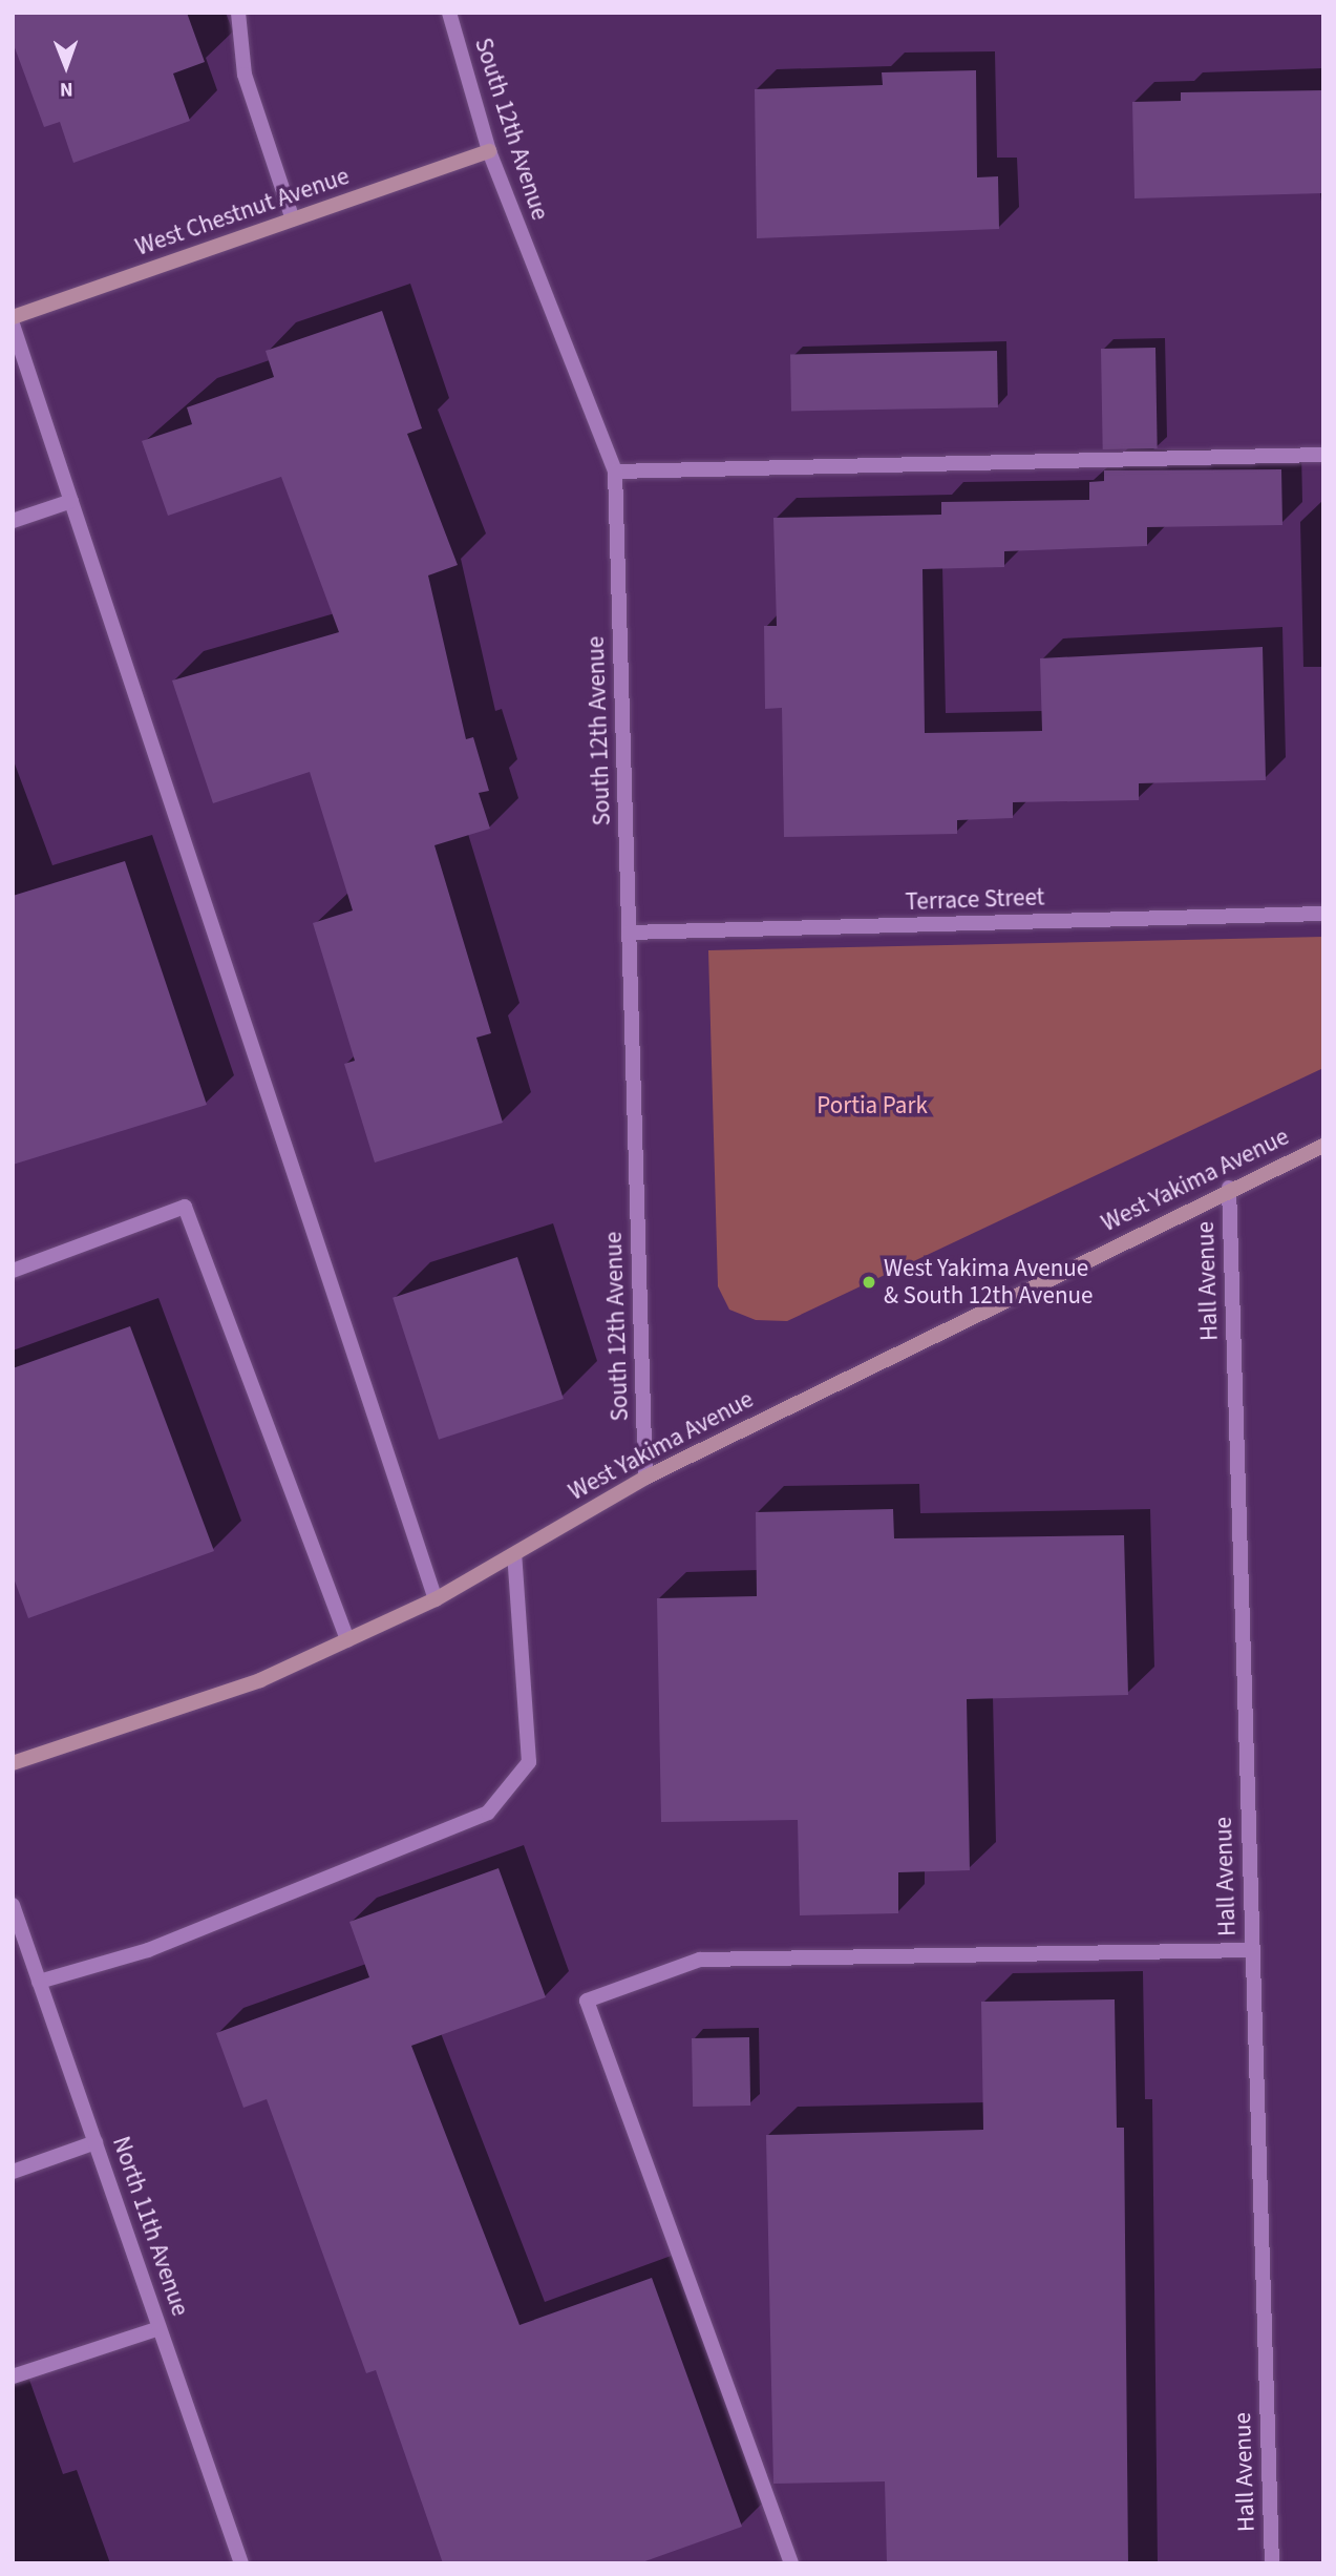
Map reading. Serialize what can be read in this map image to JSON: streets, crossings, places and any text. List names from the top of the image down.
{
  "streets": {
    "main road": ["West Chestnut Avenue", "West Yakima Avenue"],
    "street": [
      "South 12th Avenue",
      "Terrace Street",
      "Hall Avenue",
      "North 11th Avenue"
    ]
  },
  "crossings": [
    ["South 12th Avenue", "West Chestnut Avenue"],
    ["South 12th Avenue", "Terrace Street"],
    ["South 12th Avenue", "West Yakima Avenue"],
    ["West Yakima Avenue", "Hall Avenue"]
  ],
  "parks": ["Portia Park"],
  "places": ["West Yakima Avenue & South 12th Avenue"],
  "north": "bottom"
}
